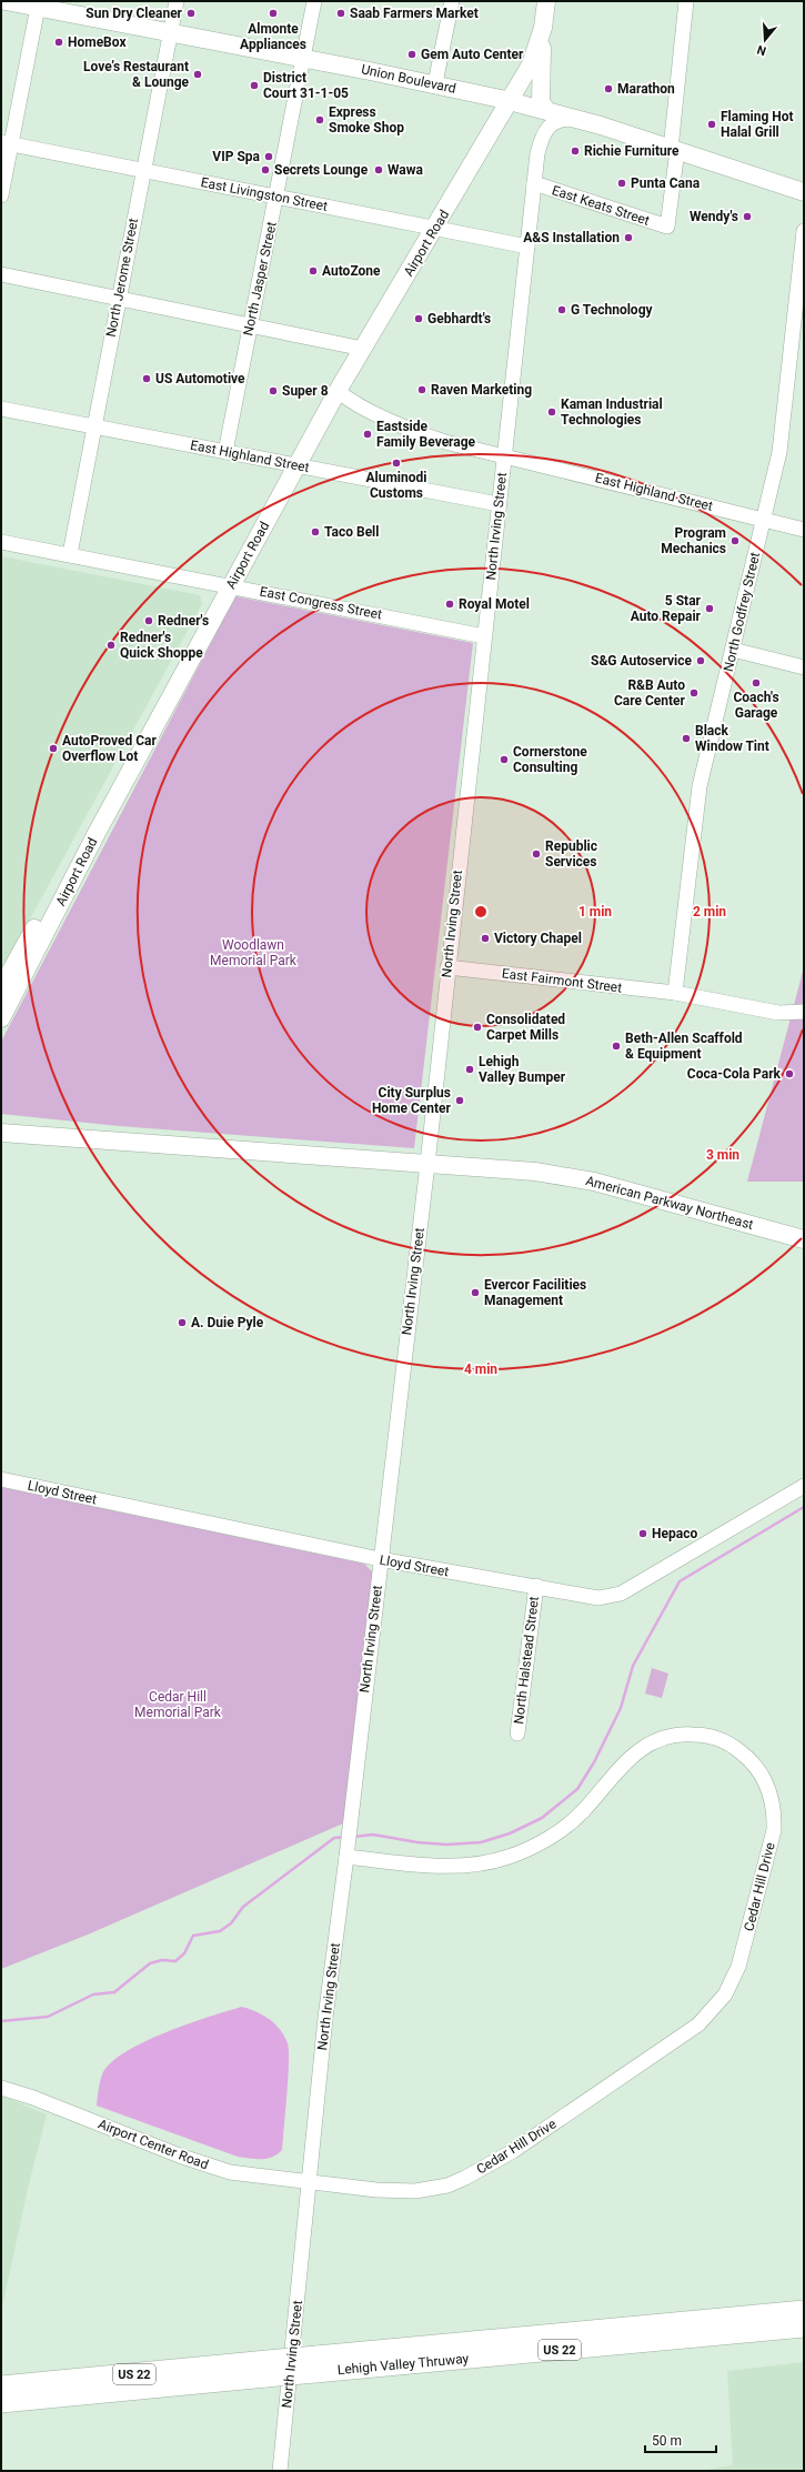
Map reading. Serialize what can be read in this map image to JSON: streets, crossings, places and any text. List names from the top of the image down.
{
  "streets": {
    "highway": ["US 22", "Lehigh Valley Thruway"],
    "main road": ["Union Boulevard", "Airport Road", "American Parkway Northeast"],
    "street": [
      "East Livingston Street",
      "East Keats Street",
      "North Jerome Street",
      "North Jasper Street",
      "East Highland Street",
      "North Irving Street",
      "East Congress Street",
      "North Godfrey Street",
      "East Fairmont Street",
      "Lloyd Street",
      "North Halstead Street",
      "Cedar Hill Drive",
      "Airport Center Road"
    ]
  },
  "crossings": [
    ["Union Boulevard", "East Keats Street"],
    ["Union Boulevard", "Airport Road"],
    ["Union Boulevard", "North Jerome Street"],
    ["Union Boulevard", "North Jasper Street"],
    ["Union Boulevard", "North Irving Street"],
    ["East Livingston Street", "Airport Road"],
    ["East Livingston Street", "North Jerome Street"],
    ["East Livingston Street", "North Jasper Street"],
    ["East Livingston Street", "North Irving Street"],
    ["East Keats Street", "North Irving Street"],
    ["Airport Road", "East Highland Street"],
    ["Airport Road", "East Congress Street"],
    ["North Jerome Street", "East Highland Street"],
    ["North Jerome Street", "East Congress Street"],
    ["North Jasper Street", "East Highland Street"],
    ["East Highland Street", "North Irving Street"],
    ["East Highland Street", "North Godfrey Street"],
    ["North Irving Street", "East Congress Street"],
    ["North Irving Street", "East Fairmont Street"],
    ["North Irving Street", "American Parkway Northeast"],
    ["North Irving Street", "Lloyd Street"],
    ["North Irving Street", "Cedar Hill Drive"],
    ["North Irving Street", "Airport Center Road"],
    ["North Godfrey Street", "East Fairmont Street"],
    ["Lloyd Street", "North Halstead Street"],
    ["Cedar Hill Drive", "Airport Center Road"]
  ],
  "parks": ["Woodlawn Memorial Park", "Cedar Hill Memorial Park"],
  "places": [
    "Sun Dry Cleaner",
    "Almonte Appliances",
    "Saab Farmers Market",
    "HomeBox",
    "Gem Auto Center",
    "Love’s Restaurant & Lounge",
    "District Court 31-1-05",
    "Marathon",
    "Express Smoke Shop",
    "Flaming Hot Halal Grill",
    "Richie Furniture",
    "VIP Spa",
    "Secrets Lounge",
    "Wawa",
    "Punta Cana",
    "Wendy's",
    "A&S Installation",
    "AutoZone",
    "G Technology",
    "Gebhardt's",
    "US Automotive",
    "Raven Marketing",
    "Super 8",
    "Kaman Industrial Technologies",
    "Eastside Family Beverage",
    "Aluminodi Customs",
    "Taco Bell",
    "Program Mechanics",
    "Royal Motel",
    "5 Star Auto Repair",
    "Redner's",
    "Redner's Quick Shoppe",
    "S&G Autoservice",
    "Coach's Garage",
    "R&B Auto Care Center",
    "Black Window Tint",
    "AutoProved Car Overflow Lot",
    "Cornerstone Consulting",
    "Republic Services",
    "Victory Chapel",
    "Consolidated Carpet Mills",
    "Beth-Allen Scaffold & Equipment",
    "Lehigh Valley Bumper",
    "Coca-Cola Park",
    "City Surplus Home Center",
    "Evercor Facilities Management",
    "A. Duie Pyle",
    "Hepaco"
  ],
  "scale_bar": "50 m",
  "north": "bottom",
  "rings": [
    "1 min",
    "2 min",
    "3 min",
    "4 min"
  ]
}
